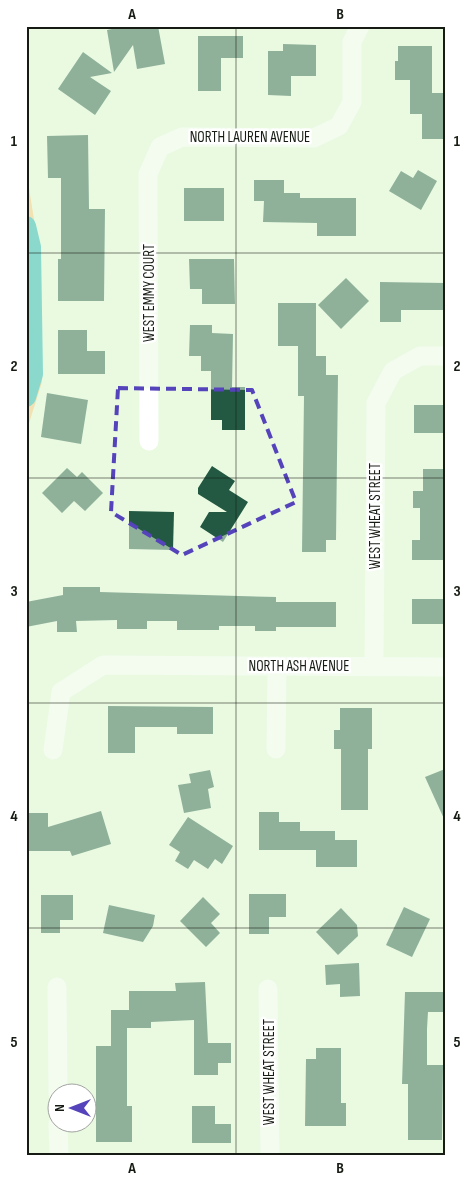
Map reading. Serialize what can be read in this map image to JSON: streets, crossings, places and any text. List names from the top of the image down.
{
  "streets": {
    "street": [
      "NORTH LAUREN AVENUE",
      "WEST EMMY COURT",
      "WEST WHEAT STREET",
      "NORTH ASH AVENUE"
    ]
  },
  "crossings": [
    ["NORTH LAUREN AVENUE", "WEST EMMY COURT"],
    ["WEST WHEAT STREET", "NORTH ASH AVENUE"]
  ],
  "north": "left",
  "grid": {
    "columns": ["A", "B"],
    "rows": [
      "1",
      "2",
      "3",
      "4",
      "5"
    ]
  }
}
